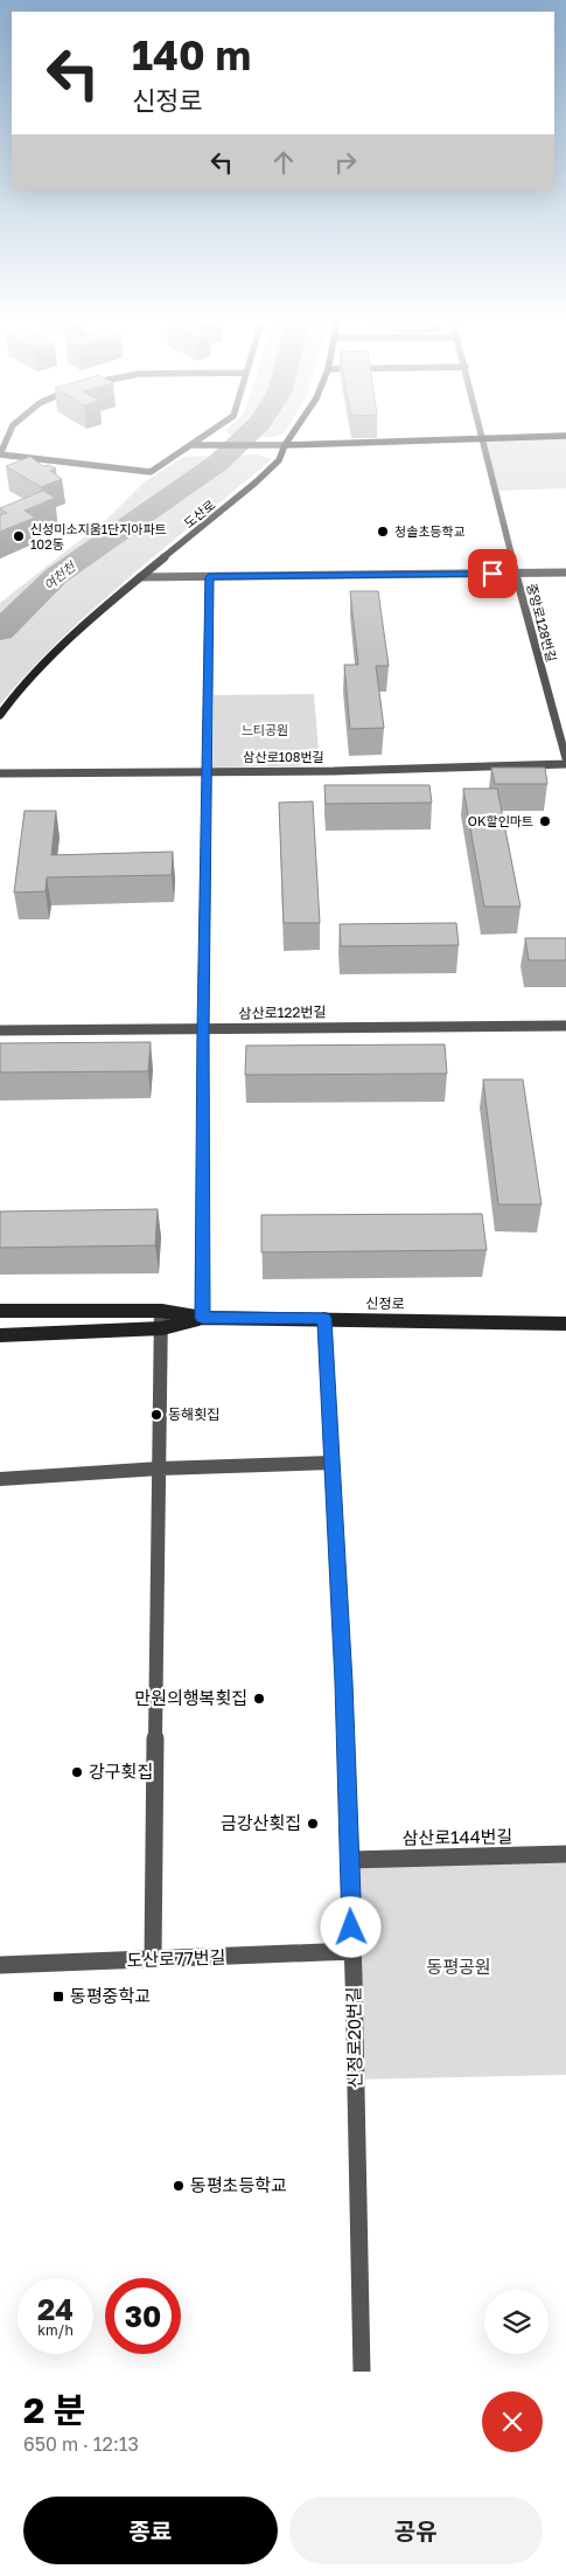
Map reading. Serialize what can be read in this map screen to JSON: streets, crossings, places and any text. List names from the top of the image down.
{
  "streets": {
    "main road": ["도산로", "신정로"],
    "street": [
      "중앙로128번길",
      "삼산로108번길",
      "삼산로122번길",
      "삼산로144번길",
      "도산로77번길",
      "신정로20번길"
    ]
  },
  "crossings": [
    ["신정로", "신정로20번길"],
    ["삼산로144번길", "신정로20번길"],
    ["도산로77번길", "신정로20번길"]
  ],
  "water": ["여천천"],
  "parks": ["느티공원", "동평공원"],
  "places": {
    "other": [
      "청솔초등학교",
      "신성미소지움1단지아파트 102동",
      "OK할인마트",
      "동해횟집",
      "만원의행복횟집",
      "강구횟집",
      "금강산횟집",
      "동평초등학교"
    ],
    "transit": ["동평중학교"]
  },
  "page": {
    "turn": ["140 m", "신정로"],
    "speed": "24 km/h",
    "limit": "30",
    "heading": ["2 분", "650 m · 12:13"],
    "buttons": ["종료", "공유"]
  }
}
